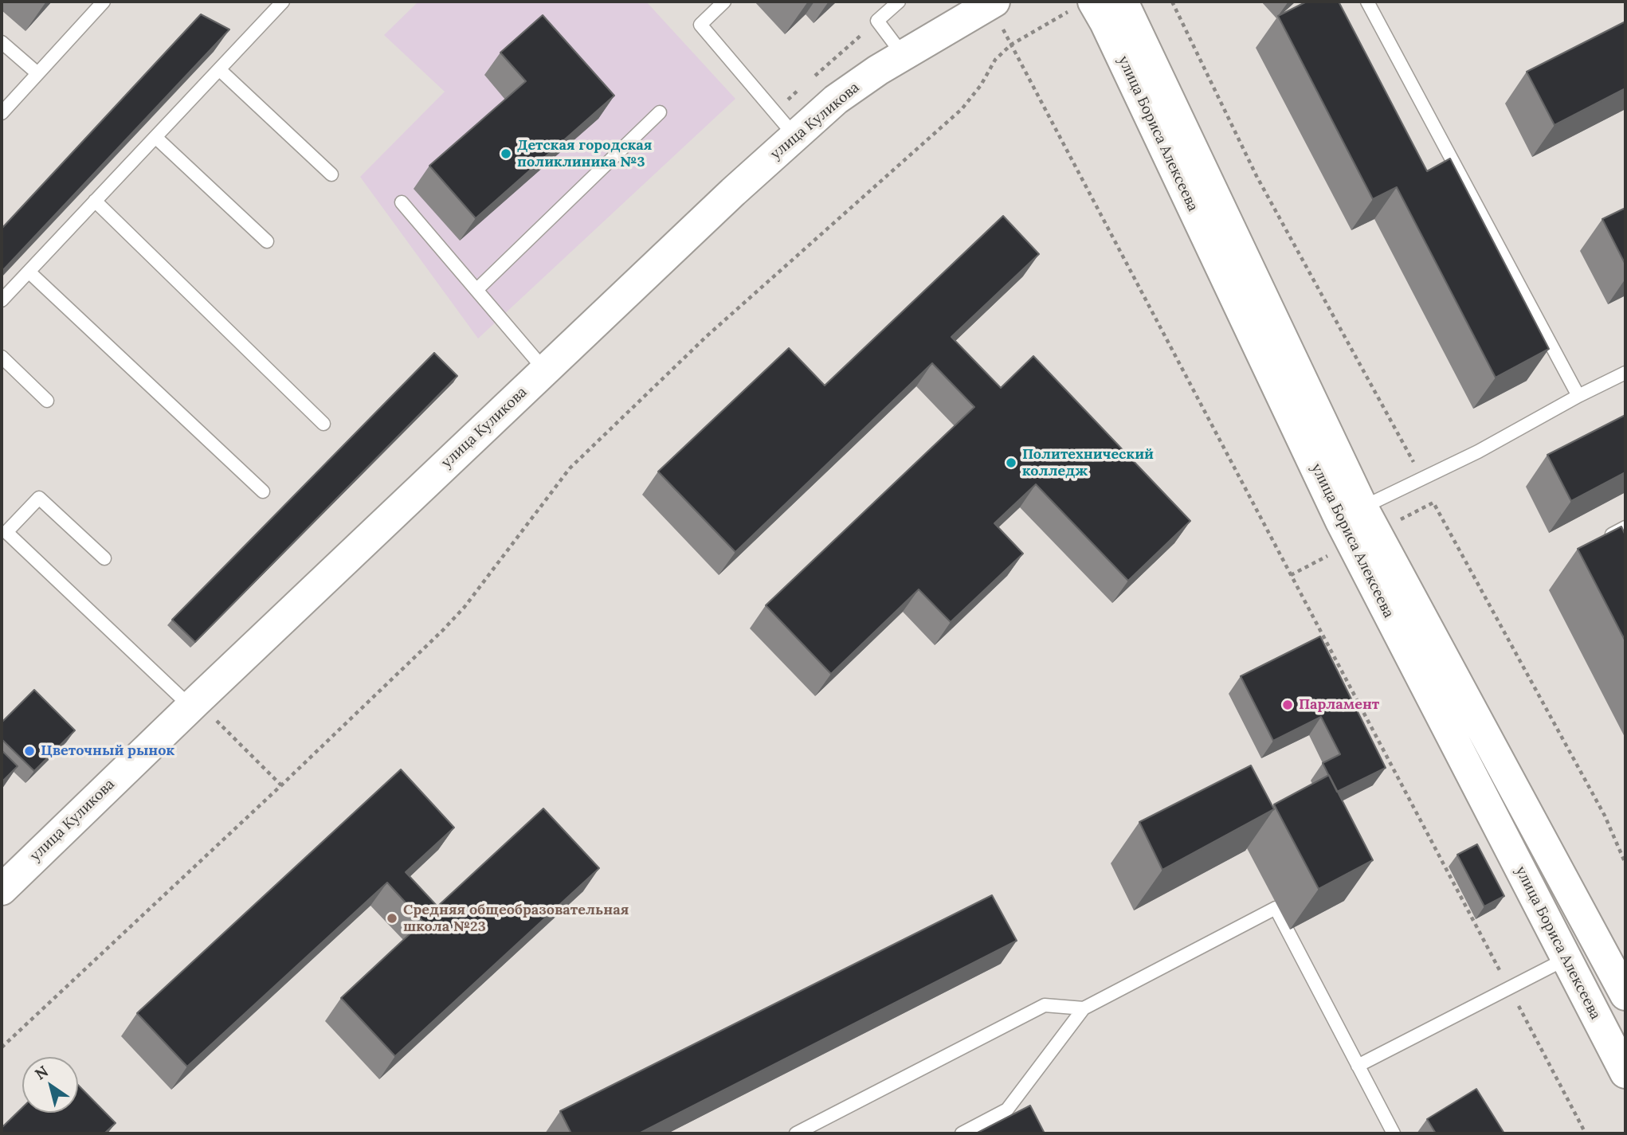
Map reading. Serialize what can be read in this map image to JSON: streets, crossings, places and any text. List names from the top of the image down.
{
  "streets": {
    "street": ["улица Куликова", "улица Бориса Алексеева"]
  },
  "places": [
    "Детская городская поликлиника №3",
    "Политехнический колледж",
    "Парламент",
    "Цветочный рынок",
    "Средняя общеобразовательная школа №23"
  ],
  "north": "top left"
}
